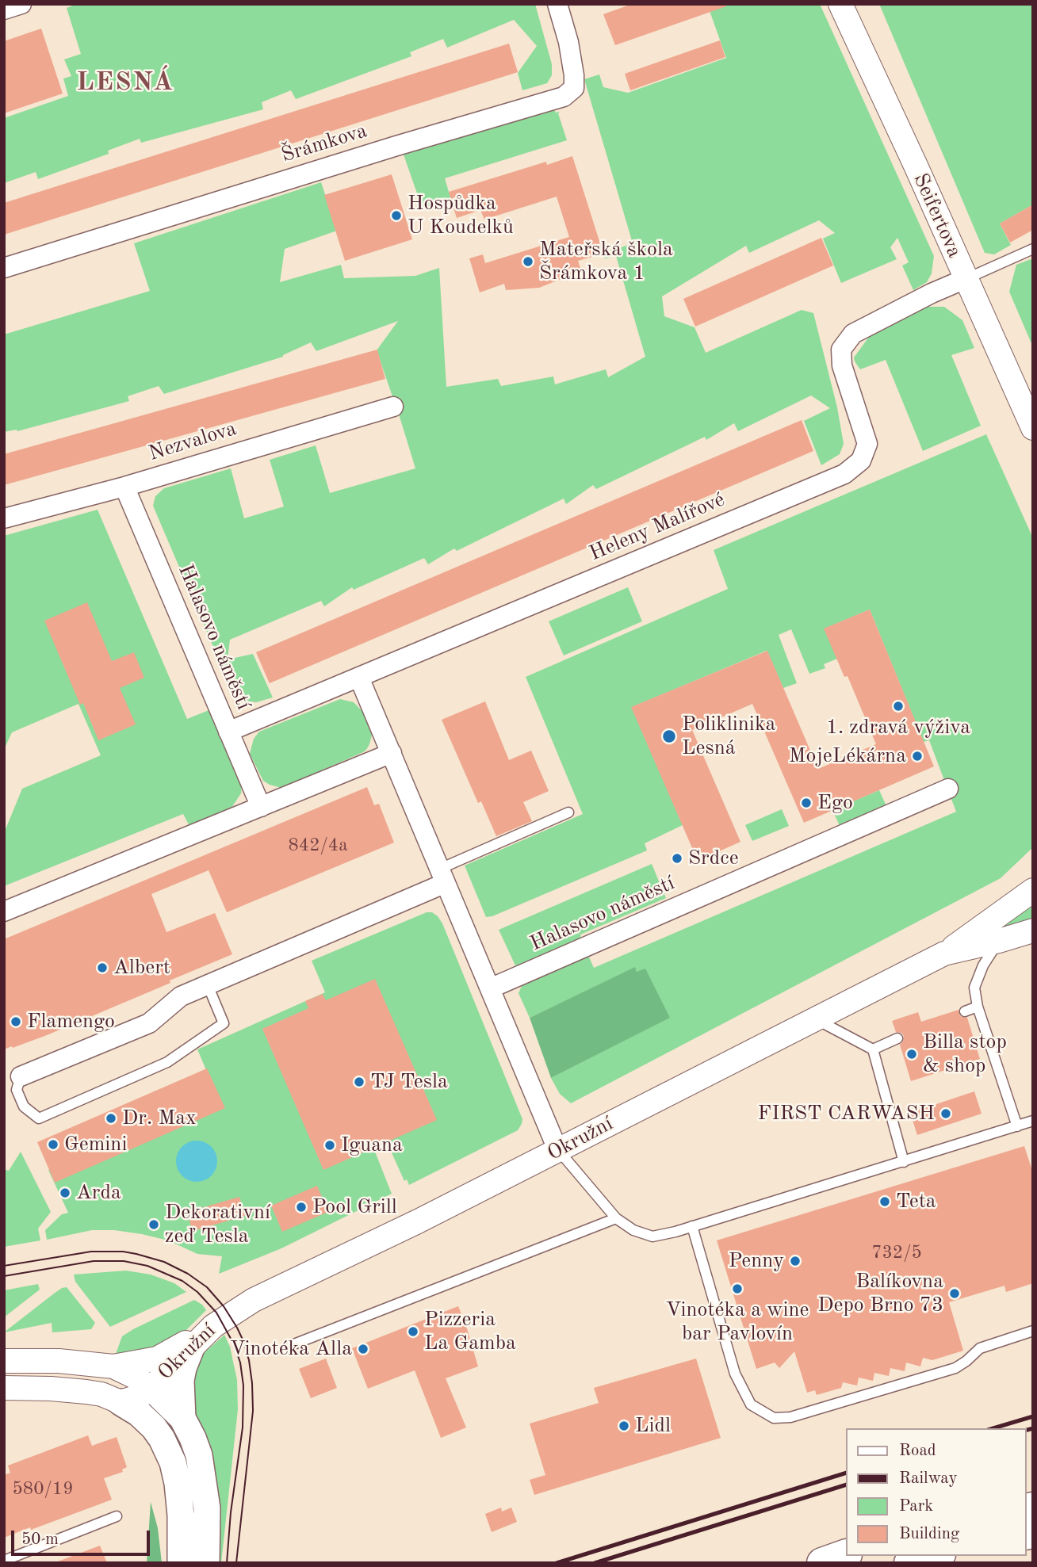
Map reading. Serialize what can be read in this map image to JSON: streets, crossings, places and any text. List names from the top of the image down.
{
  "streets": {
    "street": [
      "Šrámkova",
      "Seifertova",
      "Nezvalova",
      "Heleny Malířové",
      "Halasovo náměstí",
      "Okružní"
    ]
  },
  "crossings": [
    ["Seifertova", "Heleny Malířové"],
    ["Nezvalova", "Halasovo náměstí"],
    ["Heleny Malířové", "Halasovo náměstí"]
  ],
  "districts": ["LESNÁ"],
  "places": [
    "Hospůdka U Koudelků",
    "Mateřská škola Šrámkova 1",
    "1. zdravá výživa",
    "Poliklinika Lesná",
    "MojeLékárna",
    "Ego",
    "Srdce",
    "Albert",
    "Flamengo",
    "Billa stop & shop",
    "TJ Tesla",
    "FIRST CARWASH",
    "Dr. Max",
    "Gemini",
    "Iguana",
    "Arda",
    "Teta",
    "Pool Grill",
    "Dekorativní zeď Tesla",
    "Penny",
    "Vinotéka a wine bar Pavlovín",
    "Balíkovna Depo Brno 73",
    "Pizzeria La Gamba",
    "Vinotéka Alla",
    "Lidl"
  ],
  "house_numbers": ["842/4a", "732/5", "580/19"],
  "legend": [
    "Road",
    "Railway",
    "Park",
    "Building"
  ],
  "scale_bar": "50 m"
}
